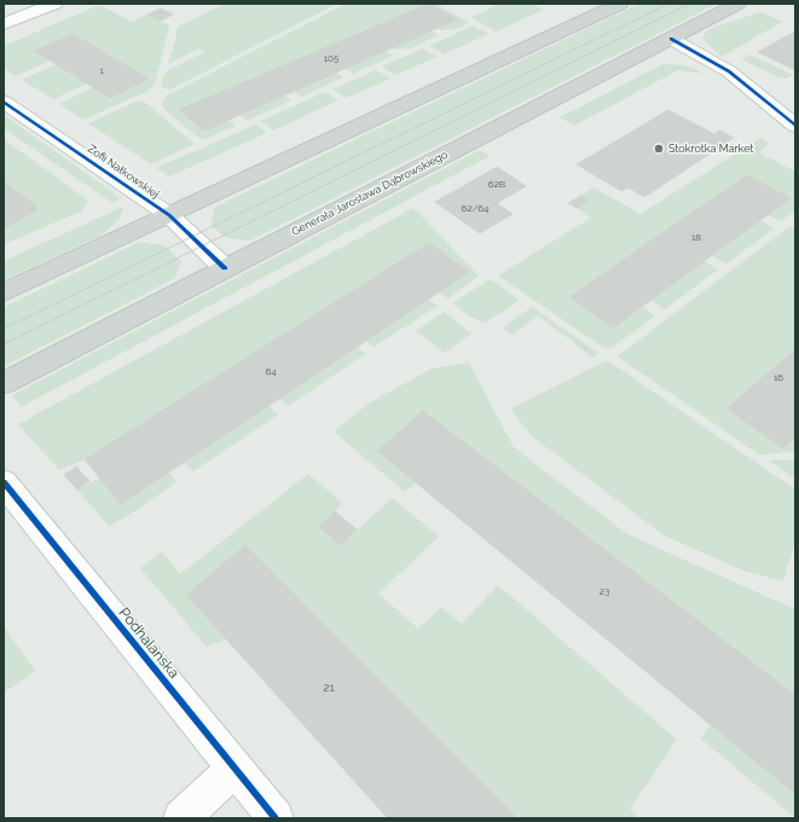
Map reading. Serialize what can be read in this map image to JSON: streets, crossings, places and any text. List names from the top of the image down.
{
  "streets": {
    "main road": ["Generała Jarosława Dąbrowskiego"],
    "street": ["Zofii Nałkowskiej", "Podhalańska"]
  },
  "crossings": [
    ["Zofii Nałkowskiej", "Generała Jarosława Dąbrowskiego"]
  ],
  "places": ["Stokrotka Market"],
  "house_numbers": [
    "105",
    "1",
    "62B",
    "62/64",
    "18",
    "64",
    "16",
    "23",
    "21"
  ]
}
